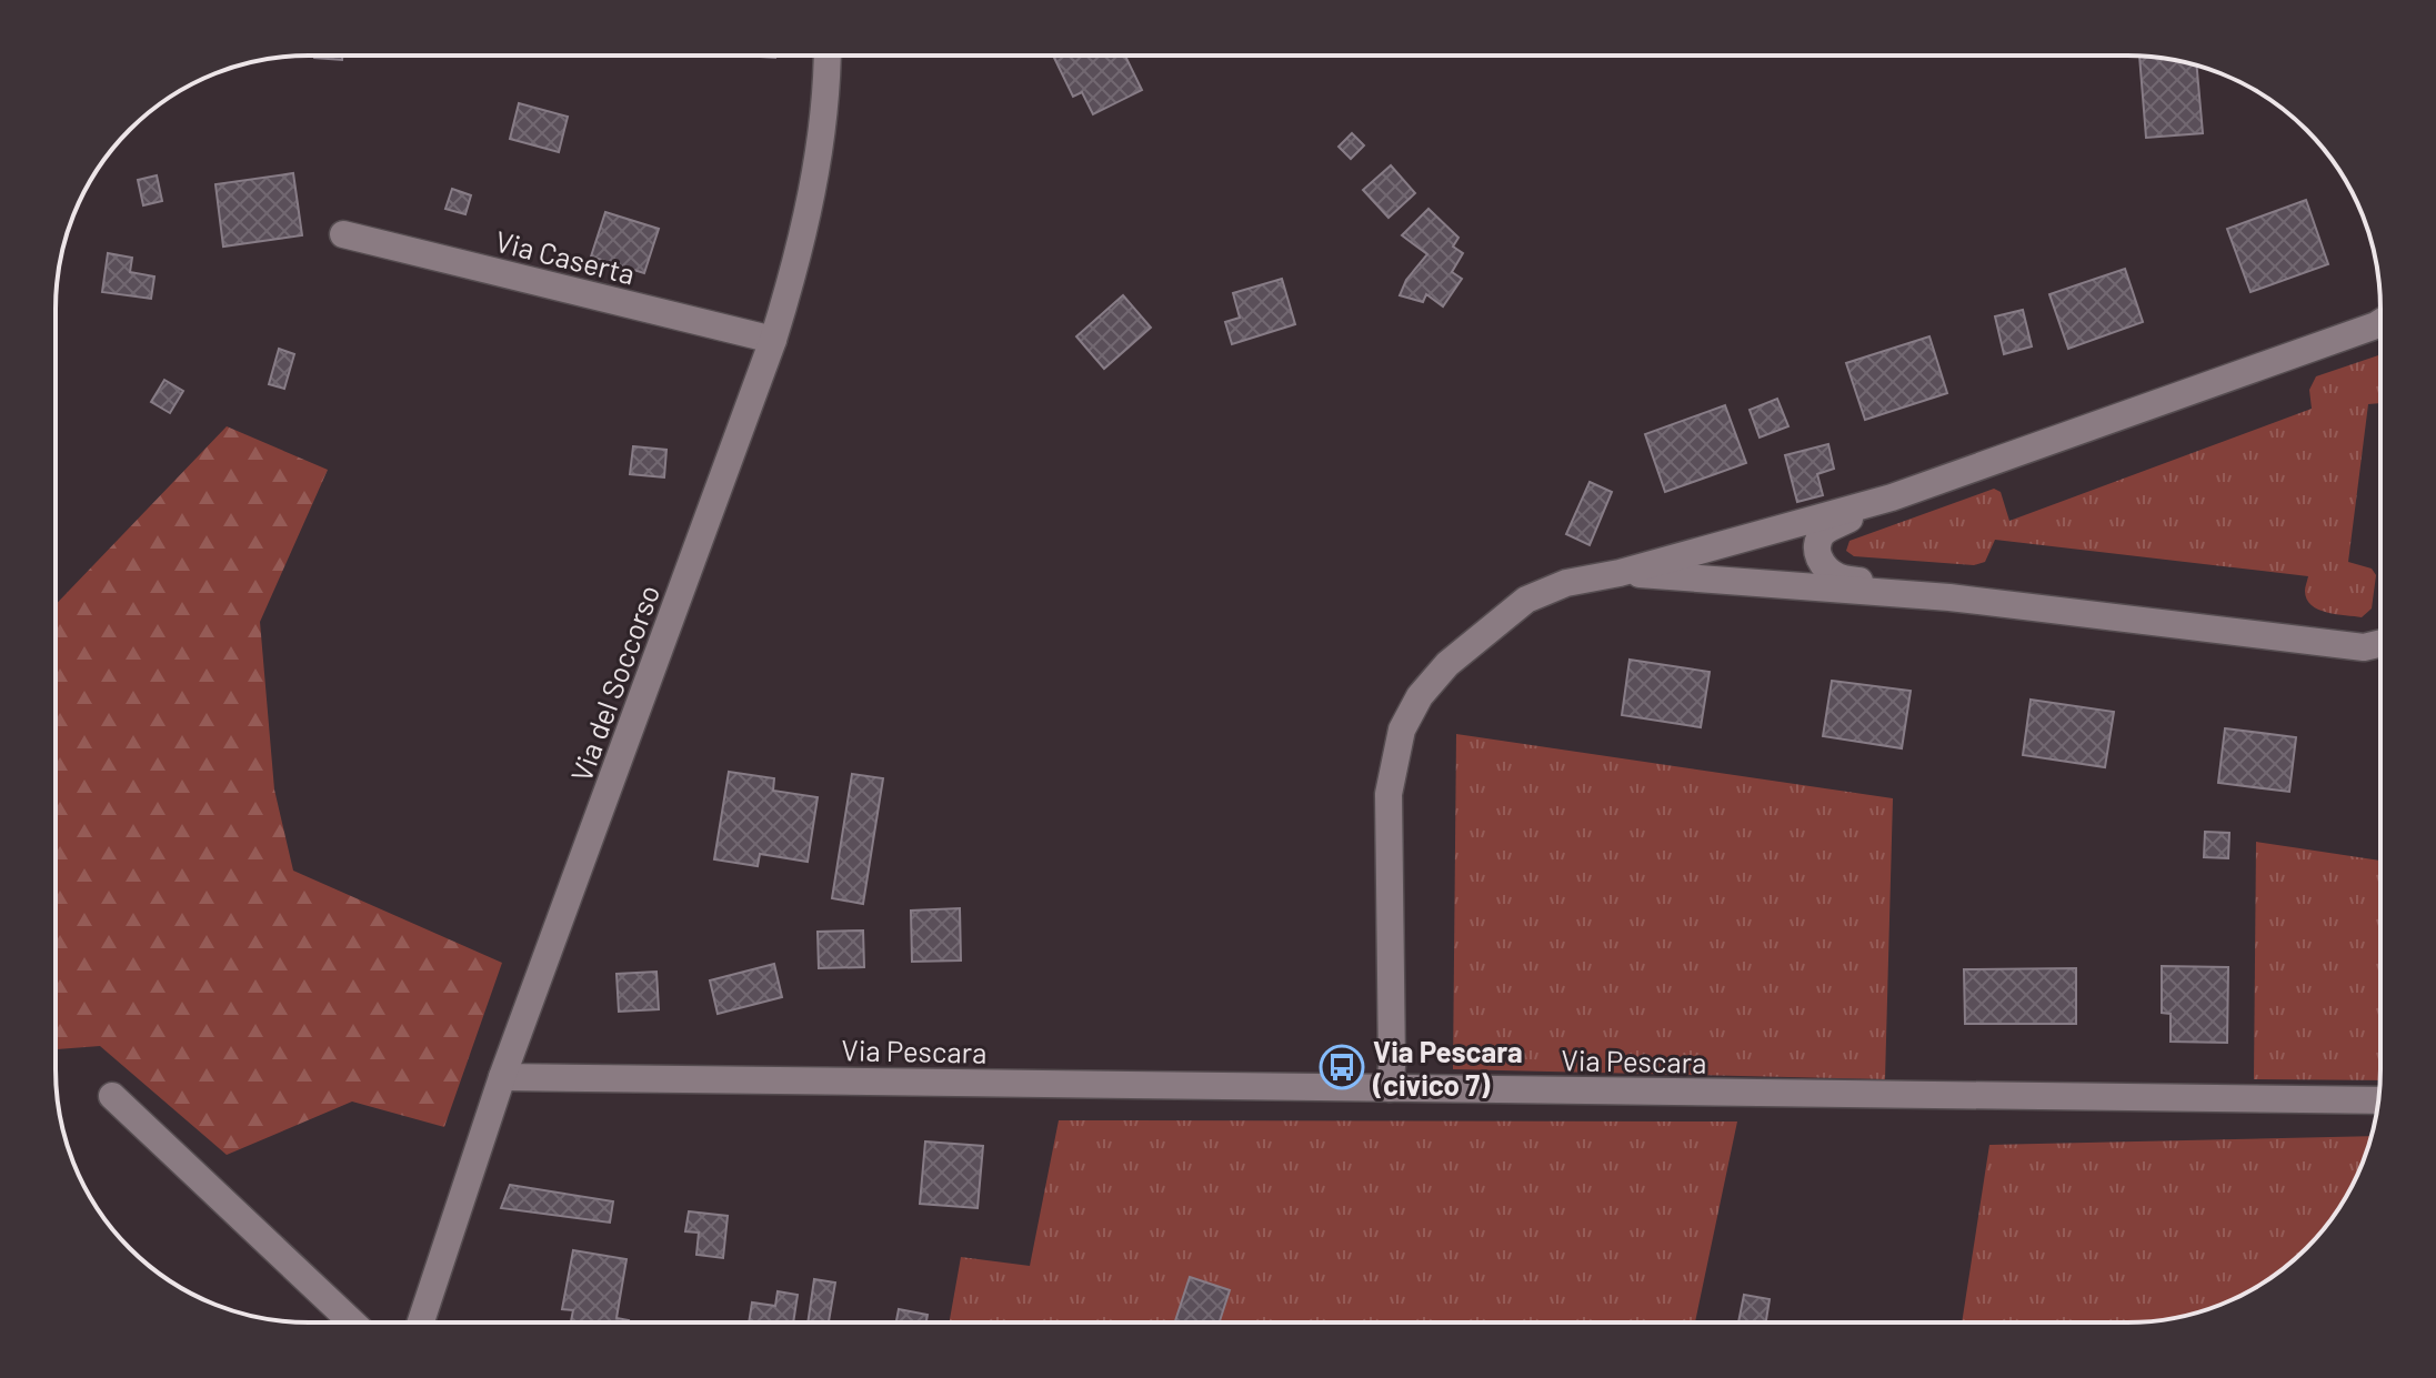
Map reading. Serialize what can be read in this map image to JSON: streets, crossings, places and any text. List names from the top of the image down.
{
  "streets": {
    "street": ["Via Caserta", "Via del Soccorso", "Via Pescara"]
  },
  "crossings": [
    ["Via Caserta", "Via del Soccorso"],
    ["Via del Soccorso", "Via Pescara"]
  ],
  "places": {
    "bus stop": ["Via Pescara (civico 7)"]
  }
}
